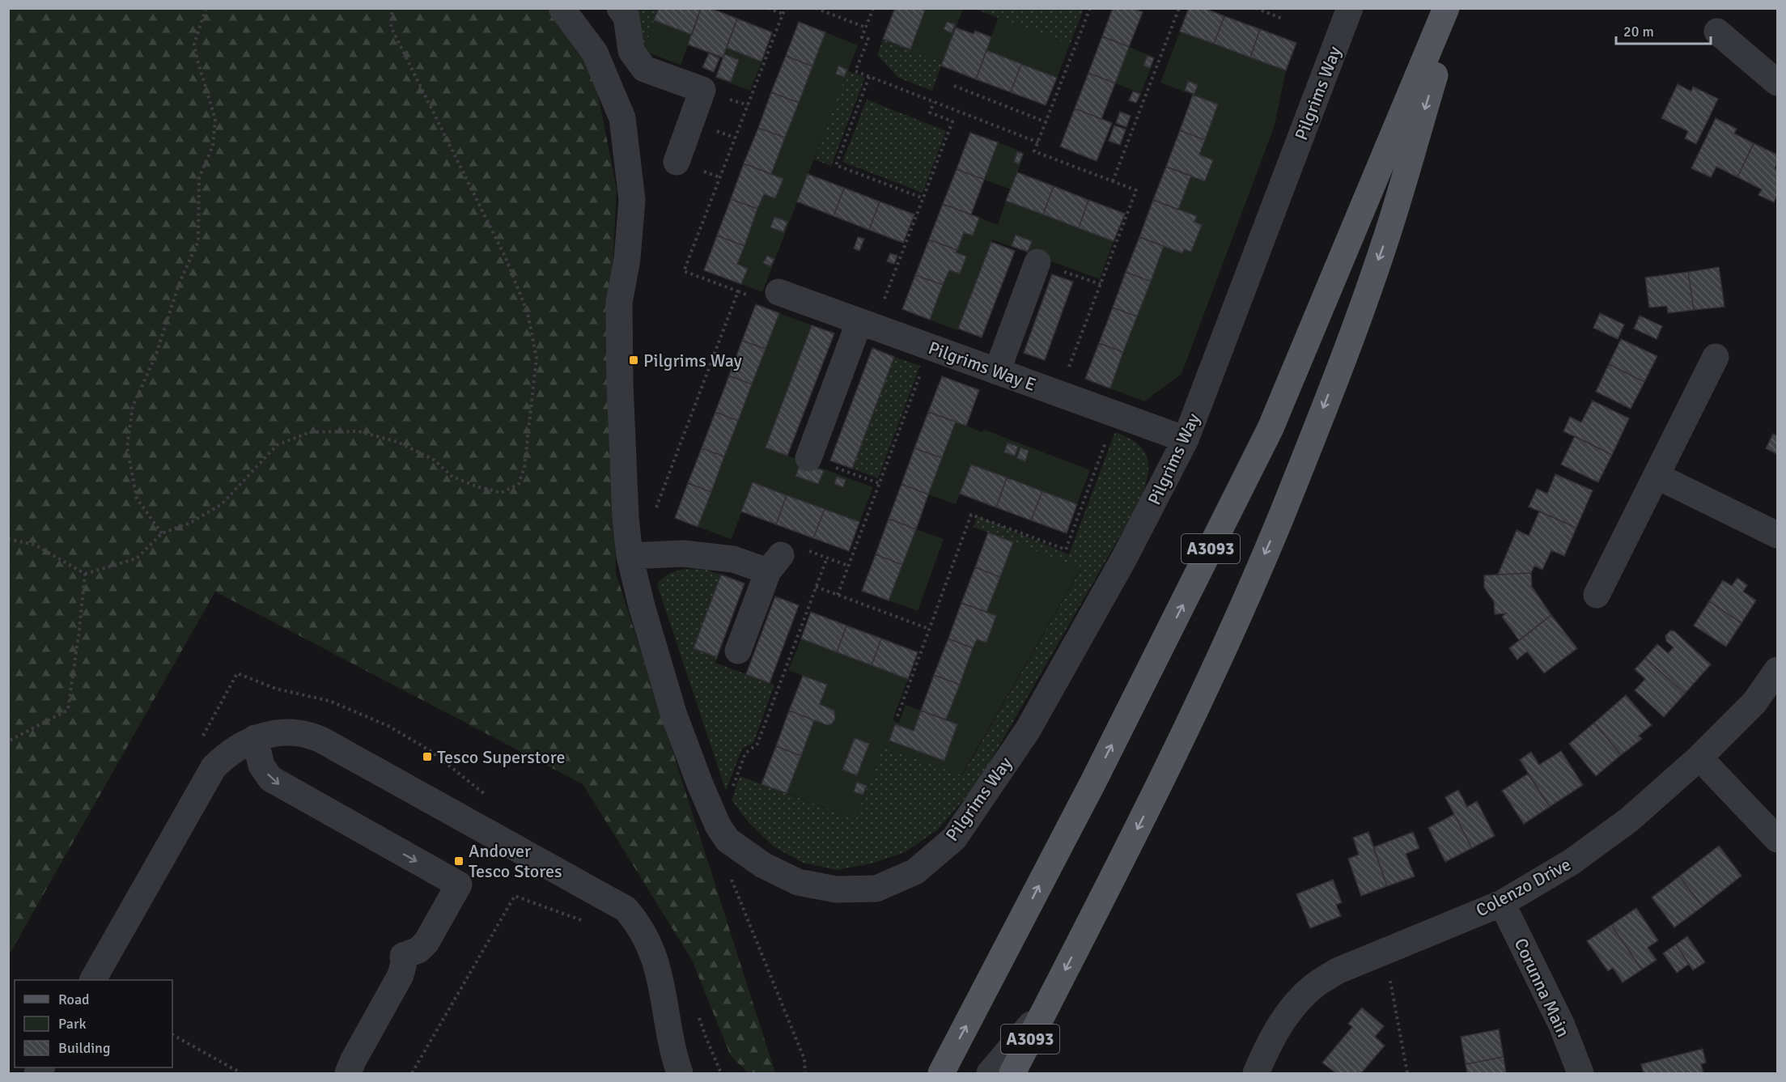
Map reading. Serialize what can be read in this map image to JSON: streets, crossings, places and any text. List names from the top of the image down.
{
  "streets": {
    "main road": ["A3093"],
    "street": [
      "Pilgrims Way",
      "Pilgrims Way E",
      "Colenzo Drive",
      "Corunna Main"
    ]
  },
  "crossings": [
    ["Pilgrims Way", "Pilgrims Way E"],
    ["Colenzo Drive", "Corunna Main"]
  ],
  "places": {
    "transit": ["Pilgrims Way", "Tesco Superstore", "Andover Tesco Stores"]
  },
  "legend": ["Road", "Park", "Building"],
  "scale_bar": "20 m"
}
